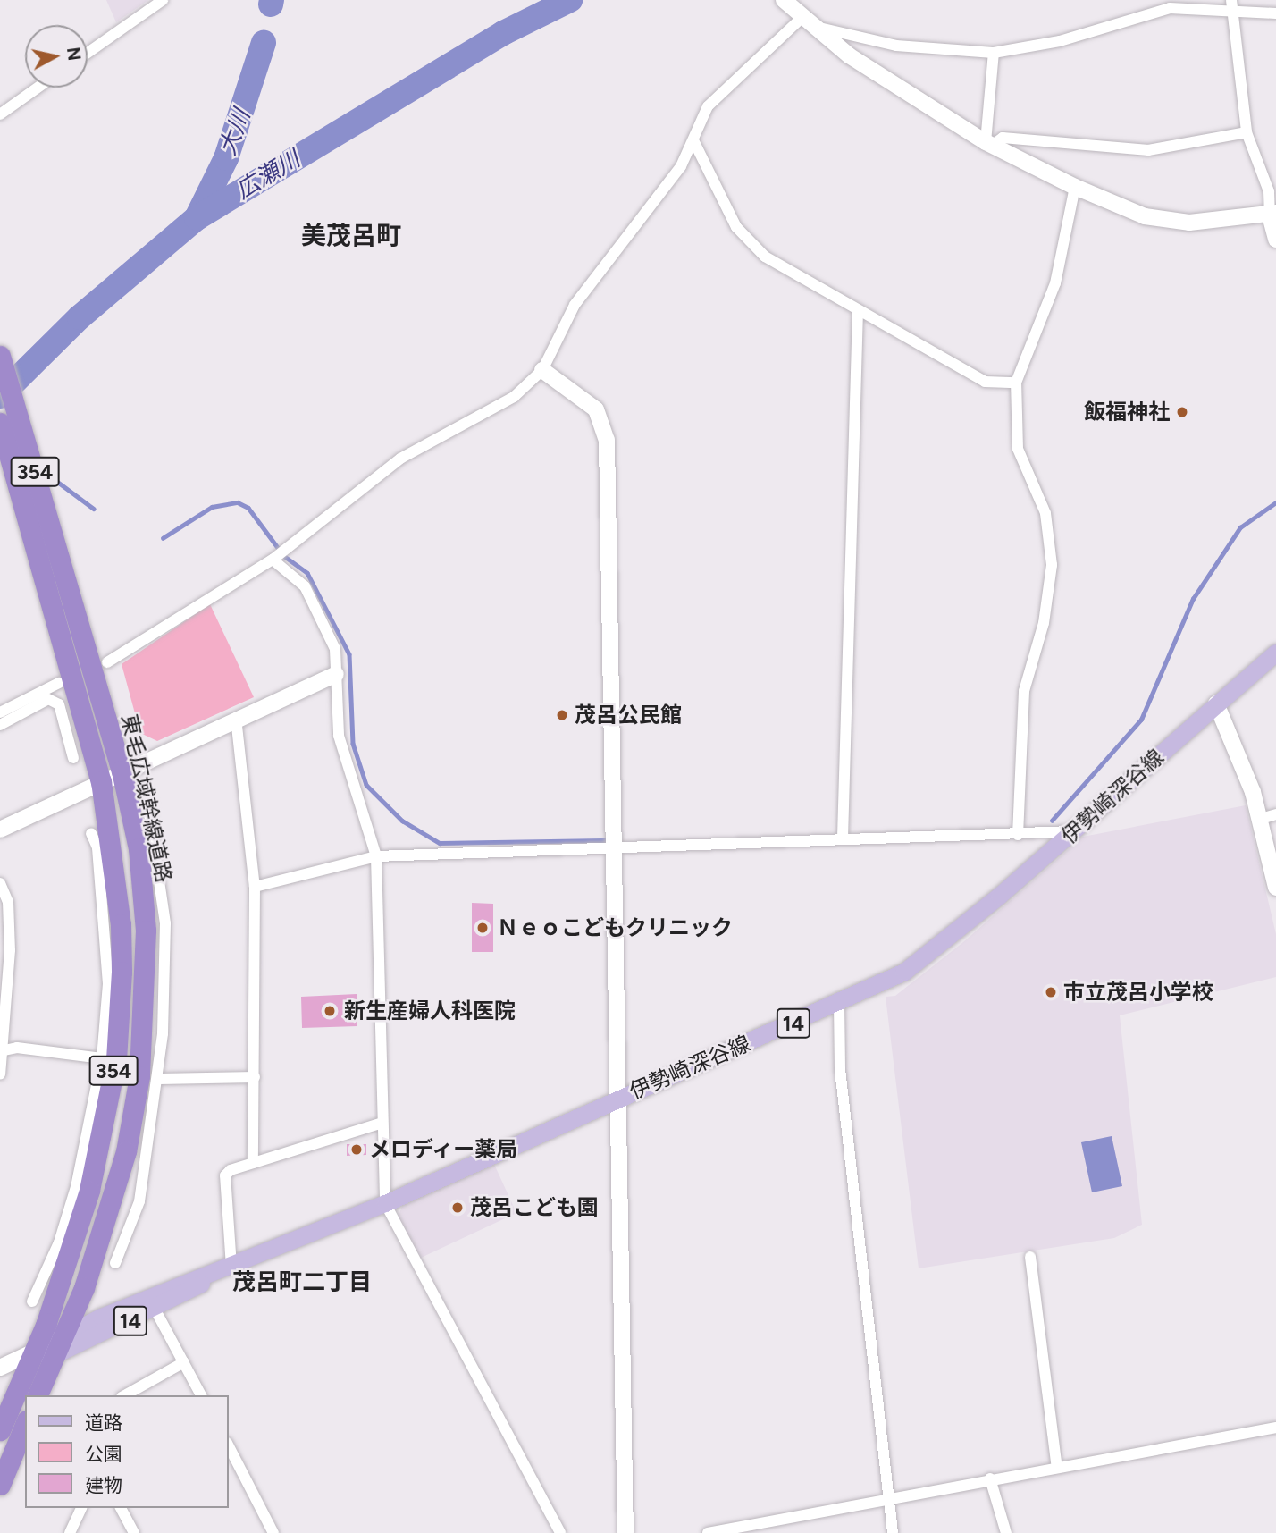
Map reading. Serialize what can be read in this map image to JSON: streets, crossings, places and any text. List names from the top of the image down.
{
  "streets": {
    "highway": ["354", "東毛広域幹線道路"],
    "main road": ["伊勢崎深谷線", "14"]
  },
  "crossings": [
    ["伊勢崎深谷線", "東毛広域幹線道路"]
  ],
  "districts": ["美茂呂町", "茂呂町二丁目"],
  "water": ["大川", "広瀬川"],
  "places": [
    "飯福神社",
    "茂呂公民館",
    "Ｎｅｏこどもクリニック",
    "市立茂呂小学校",
    "新生産婦人科医院",
    "メロディー薬局",
    "茂呂こども園"
  ],
  "legend": ["道路", "公園", "建物"],
  "north": "right"
}
